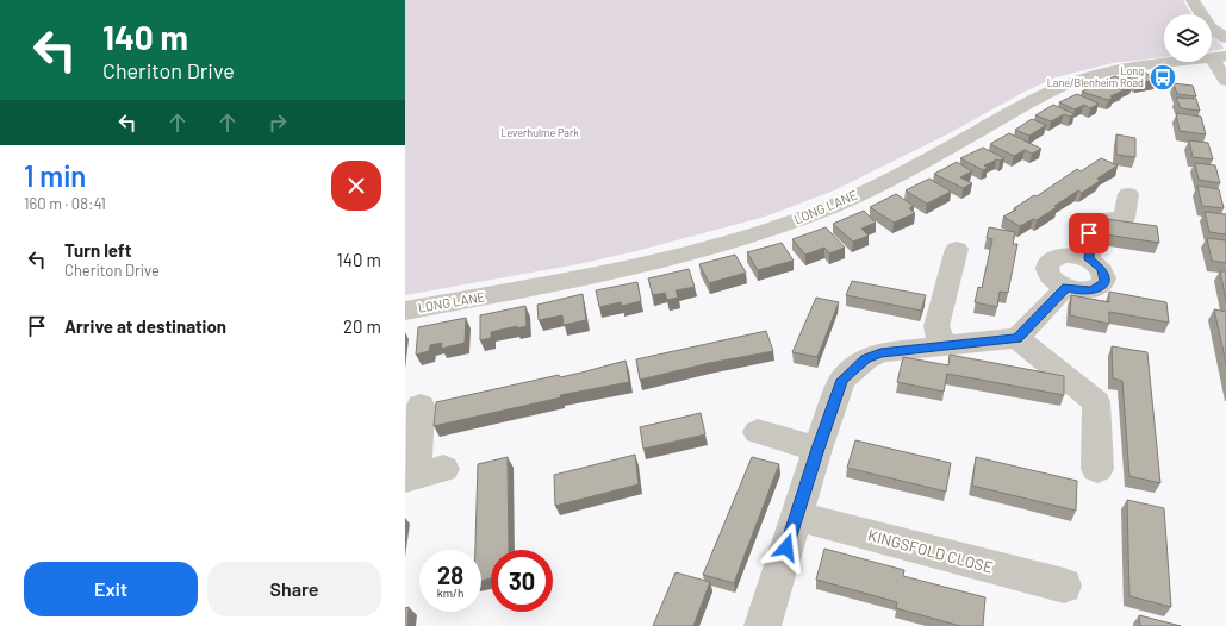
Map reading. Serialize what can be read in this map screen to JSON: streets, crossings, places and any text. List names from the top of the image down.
{
  "streets": {
    "street": ["LONG LANE", "KINGSFOLD CLOSE"]
  },
  "parks": ["Leverhulme Park"],
  "places": {
    "bus stop": ["Long Lane/Blenheim Road"]
  },
  "page": {
    "turn": ["140 m", "Cheriton Drive"],
    "heading": ["1 min", "160 m · 08:41"],
    "list": [
      {
        "name": "Turn left",
        "note": "Cheriton Drive",
        "value": "140 m"
      },
      {
        "name": "Arrive at destination",
        "value": "20 m"
      }
    ],
    "speed": "28 km/h",
    "limit": "30",
    "buttons": ["Exit", "Share"]
  }
}
